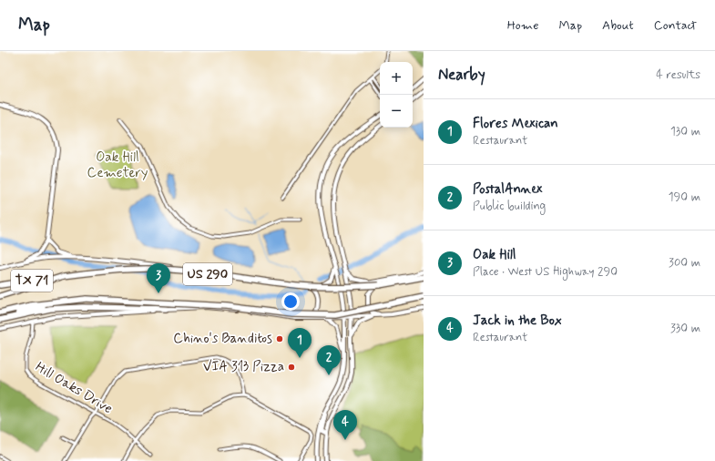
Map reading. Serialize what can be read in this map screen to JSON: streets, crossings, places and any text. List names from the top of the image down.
{
  "streets": {
    "highway": ["US 290", "TX 71"],
    "street": ["Hill Oaks Drive"]
  },
  "crossings": [
    ["US 290", "TX 71"]
  ],
  "parks": ["Oak Hill Cemetery"],
  "places": ["Chino's Banditos", "VIA 313 Pizza"],
  "page": {
    "header": "Map",
    "nav": [
      "Home",
      "Map",
      "About",
      "Contact"
    ],
    "heading": ["Nearby", "4 results"],
    "map_buttons": ["+", "−"],
    "list": [
      {
        "mark": "1",
        "name": "Flores Mexican",
        "note": "Restaurant",
        "value": "130 m"
      },
      {
        "mark": "2",
        "name": "PostalAnnex",
        "note": "Public building",
        "value": "190 m"
      },
      {
        "mark": "3",
        "name": "Oak Hill",
        "note": "Place · West US Highway 290",
        "value": "300 m"
      },
      {
        "mark": "4",
        "name": "Jack in the Box",
        "note": "Restaurant",
        "value": "330 m"
      }
    ],
    "pins": [
      "3",
      "1",
      "2",
      "4"
    ]
  }
}
